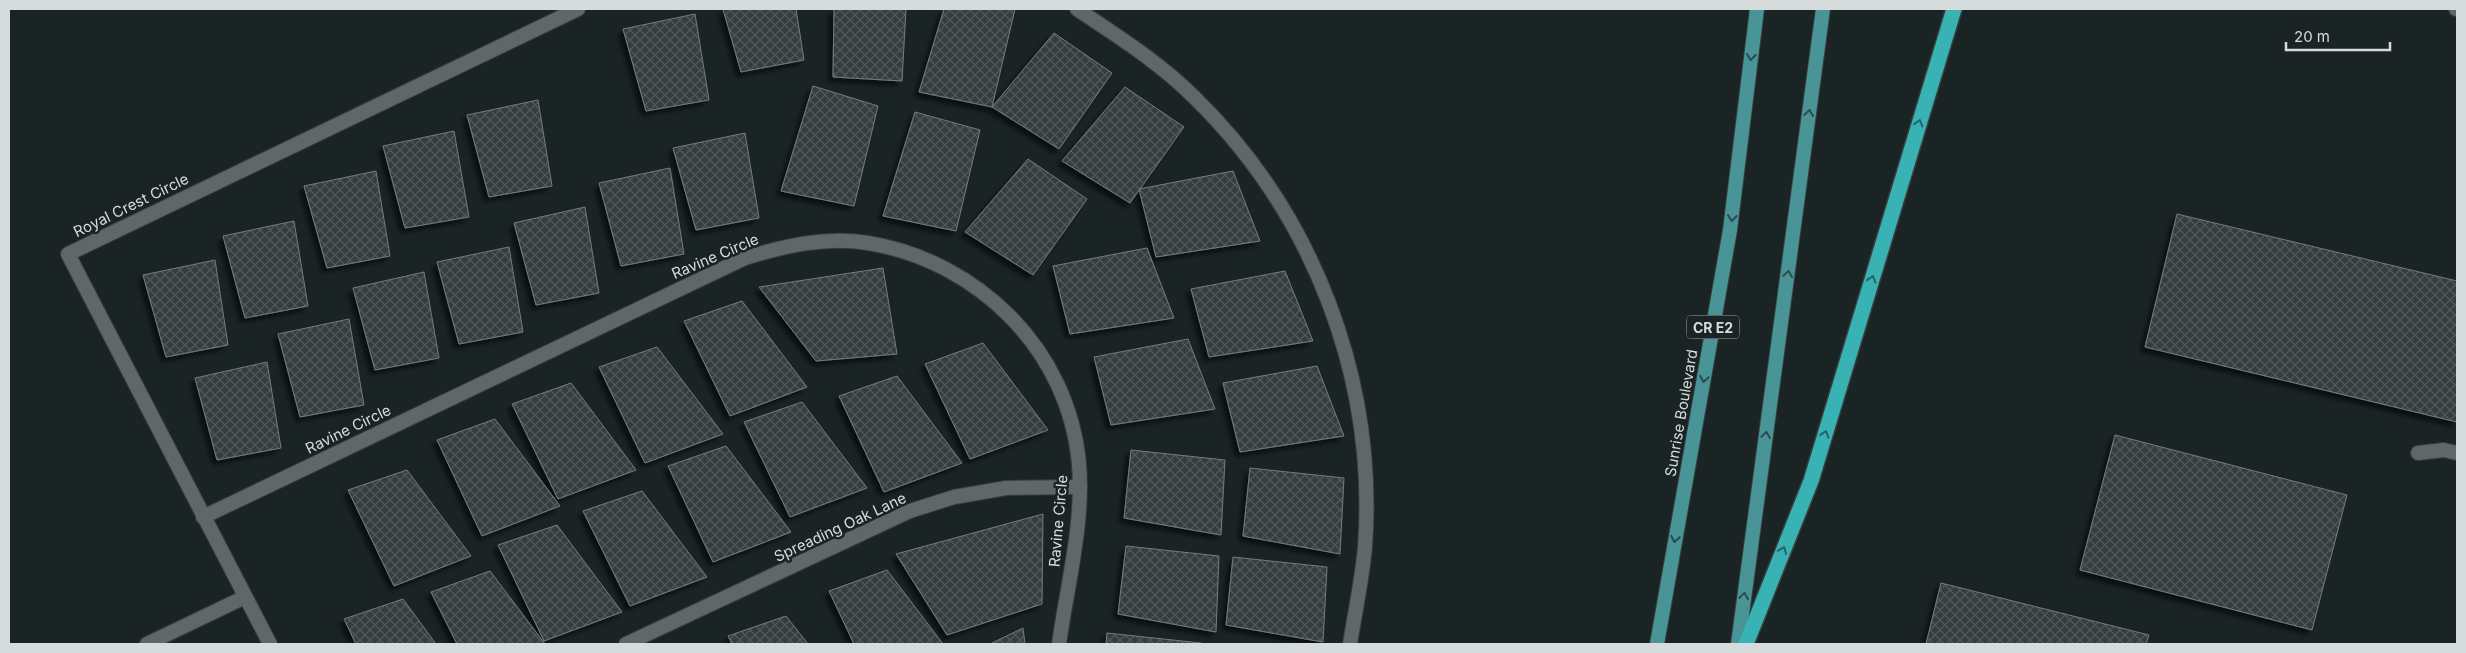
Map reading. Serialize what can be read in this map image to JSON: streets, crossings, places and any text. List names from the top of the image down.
{
  "streets": {
    "main road": ["CR E2", "Sunrise Boulevard"],
    "street": ["Royal Crest Circle", "Ravine Circle", "Spreading Oak Lane"]
  },
  "crossings": [
    ["Royal Crest Circle", "Ravine Circle"],
    ["Ravine Circle", "Spreading Oak Lane"]
  ],
  "scale_bar": "20 m"
}
